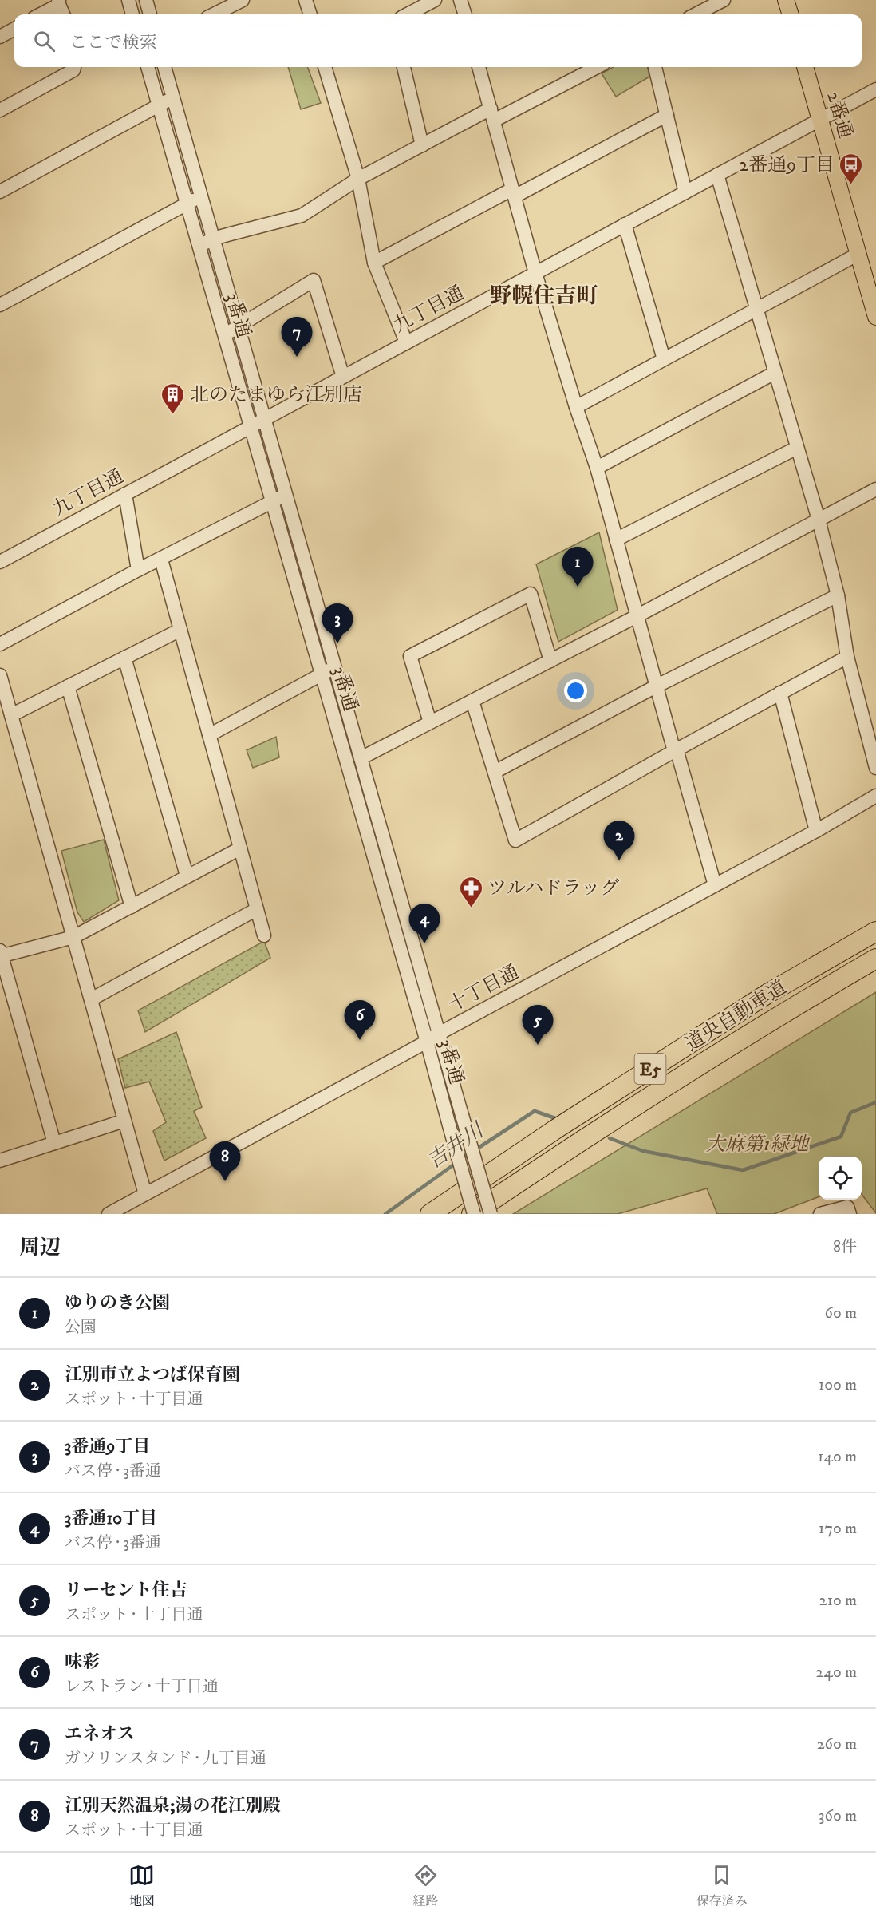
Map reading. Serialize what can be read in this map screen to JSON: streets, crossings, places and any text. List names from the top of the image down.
{
  "streets": {
    "highway": ["道央自動車道", "E5"],
    "main road": ["2番通"],
    "street": ["九丁目通", "3番通", "十丁目通"]
  },
  "crossings": [
    ["2番通", "九丁目通"],
    ["九丁目通", "3番通"],
    ["3番通", "十丁目通"],
    ["3番通", "道央自動車道"]
  ],
  "districts": ["野幌住吉町"],
  "water": ["吉井川"],
  "parks": ["大麻第1緑地"],
  "places": {
    "bus stop": ["2番通9丁目"],
    "building": ["北のたまゆら江別店"],
    "pharmacy": ["ツルハドラッグ"]
  },
  "page": {
    "search": "ここで検索",
    "pins": [
      "7",
      "1",
      "3",
      "2",
      "4",
      "6",
      "5",
      "8"
    ],
    "heading": ["周辺", "8件"],
    "list": [
      {
        "mark": "1",
        "name": "ゆりのき公園",
        "note": "公園",
        "value": "60 m"
      },
      {
        "mark": "2",
        "name": "江別市立よつば保育園",
        "note": "スポット · 十丁目通",
        "value": "100 m"
      },
      {
        "mark": "3",
        "name": "3番通9丁目",
        "note": "バス停 · 3番通",
        "value": "140 m"
      },
      {
        "mark": "4",
        "name": "3番通10丁目",
        "note": "バス停 · 3番通",
        "value": "170 m"
      },
      {
        "mark": "5",
        "name": "リーセント住吉",
        "note": "スポット · 十丁目通",
        "value": "210 m"
      },
      {
        "mark": "6",
        "name": "味彩",
        "note": "レストラン · 十丁目通",
        "value": "240 m"
      },
      {
        "mark": "7",
        "name": "エネオス",
        "note": "ガソリンスタンド · 九丁目通",
        "value": "260 m"
      },
      {
        "mark": "8",
        "name": "江別天然温泉;湯の花江別殿",
        "note": "スポット · 十丁目通",
        "value": "360 m"
      }
    ],
    "nav": ["地図", "経路", "保存済み"]
  }
}
